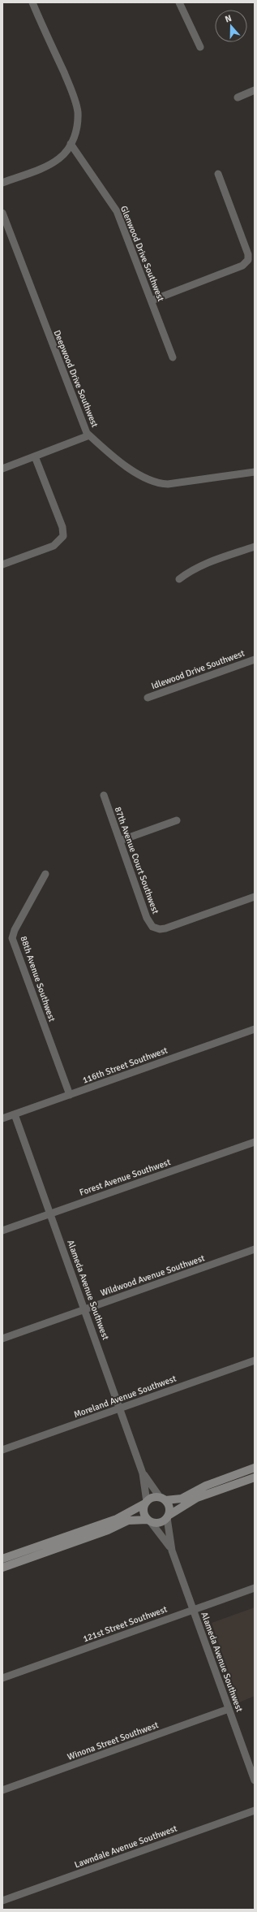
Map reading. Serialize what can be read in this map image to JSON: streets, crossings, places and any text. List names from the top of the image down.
{
  "streets": {
    "street": [
      "Glenwood Drive Southwest",
      "Deepwood Drive Southwest",
      "Idlewood Drive Southwest",
      "87th Avenue Court Southwest",
      "88th Avenue Southwest",
      "116th Street Southwest",
      "Forest Avenue Southwest",
      "Wildwood Avenue Southwest",
      "Alameda Avenue Southwest",
      "Moreland Avenue Southwest",
      "121st Street Southwest",
      "Winona Street Southwest",
      "Lawndale Avenue Southwest"
    ]
  },
  "crossings": [
    ["88th Avenue Southwest", "116th Street Southwest"],
    ["116th Street Southwest", "Alameda Avenue Southwest"],
    ["Forest Avenue Southwest", "Alameda Avenue Southwest"],
    ["Wildwood Avenue Southwest", "Alameda Avenue Southwest"],
    ["Alameda Avenue Southwest", "Moreland Avenue Southwest"],
    ["Alameda Avenue Southwest", "121st Street Southwest"],
    ["Alameda Avenue Southwest", "Winona Street Southwest"]
  ],
  "north": "top"
}
